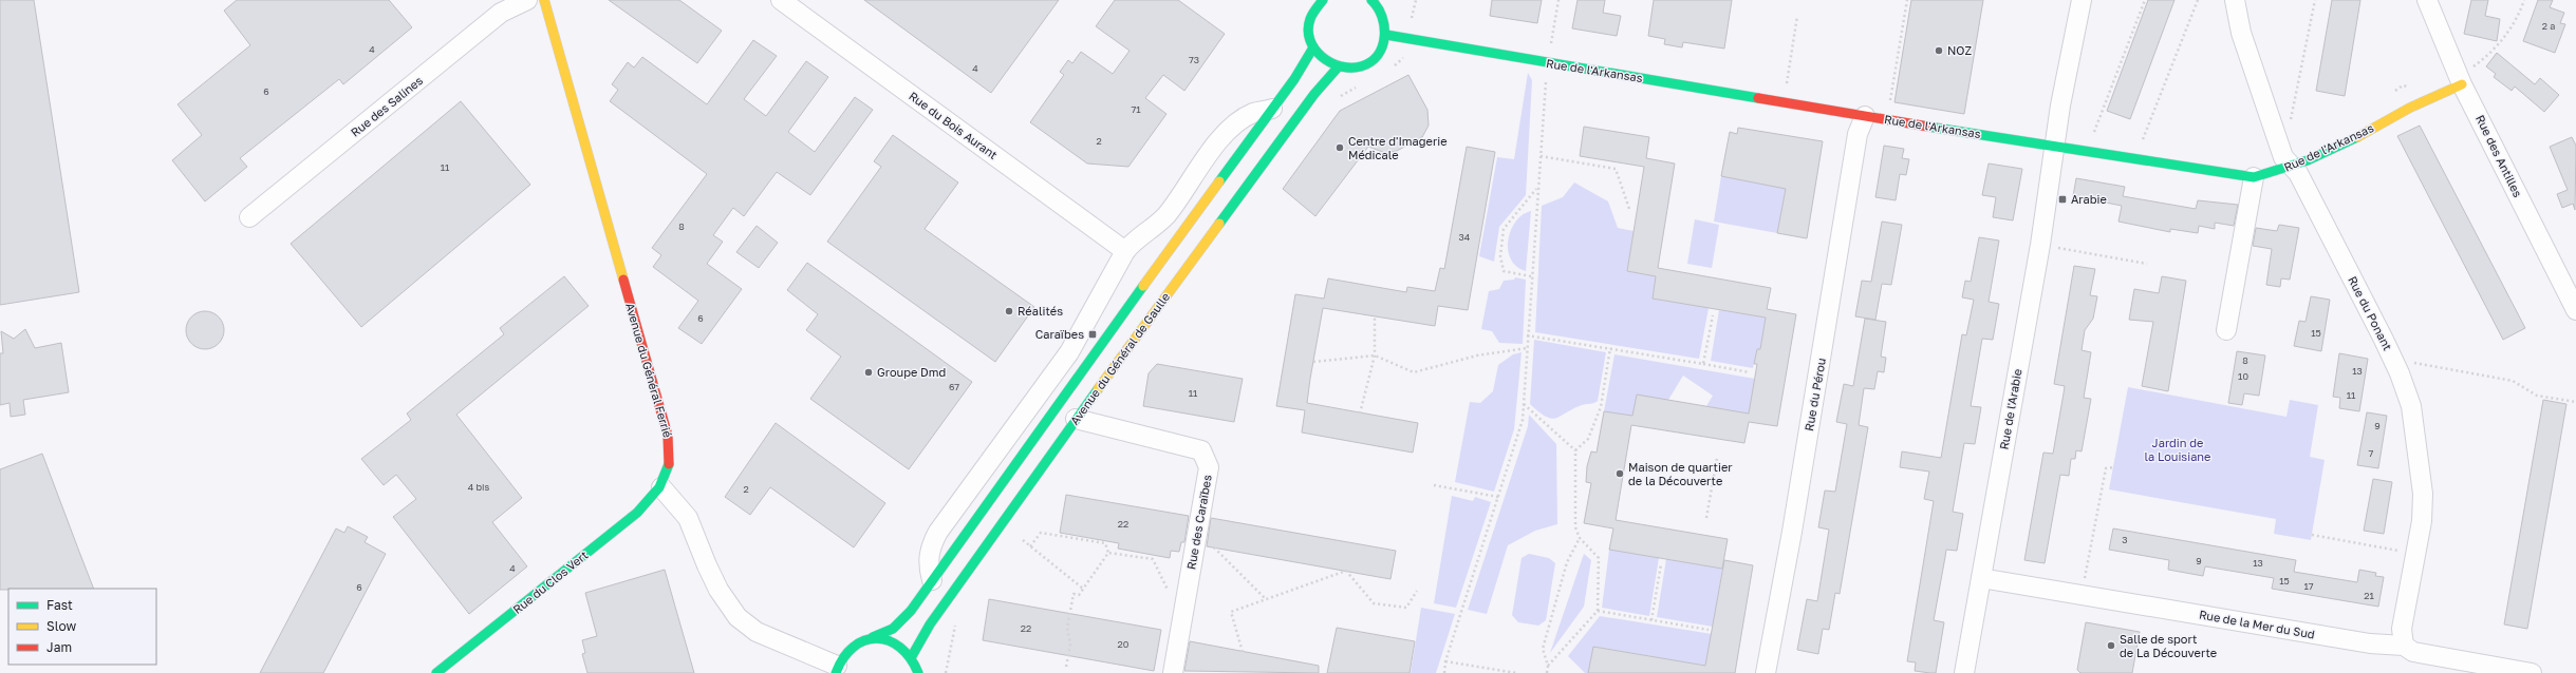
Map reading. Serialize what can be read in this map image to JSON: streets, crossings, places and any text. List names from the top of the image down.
{
  "streets": {
    "street": [
      "Rue de l'Arkansas",
      "Rue des Salines",
      "Rue du Bois Aurant",
      "Rue des Antilles",
      "Rue du Ponant",
      "Avenue du Général de Gaulle",
      "Avenue du Général Ferrié",
      "Rue du Pérou",
      "Rue de l'Arabie",
      "Rue des Caraïbes",
      "Rue du Clos Vert",
      "Rue de la Mer du Sud"
    ]
  },
  "crossings": [
    ["Rue de l'Arkansas", "Rue des Antilles"],
    ["Rue de l'Arkansas", "Rue du Ponant"],
    ["Rue de l'Arkansas", "Rue du Pérou"],
    ["Rue de l'Arkansas", "Rue de l'Arabie"],
    ["Rue du Ponant", "Rue de la Mer du Sud"],
    ["Avenue du Général de Gaulle", "Rue des Caraïbes"],
    ["Avenue du Général Ferrié", "Rue du Clos Vert"],
    ["Rue de l'Arabie", "Rue de la Mer du Sud"]
  ],
  "parks": ["Jardin de la Louisiane"],
  "places": {
    "other": [
      "NOZ",
      "Centre d'Imagerie Médicale",
      "Réalités",
      "Groupe Dmd",
      "Maison de quartier de la Découverte",
      "Salle de sport de La Découverte"
    ],
    "transit": ["Arabie", "Caraïbes"]
  },
  "house_numbers": [
    "2 a",
    "4",
    "73",
    "4",
    "6",
    "71",
    "2",
    "11",
    "8",
    "34",
    "6",
    "15",
    "8",
    "13",
    "10",
    "67",
    "11",
    "11",
    "9",
    "7",
    "4 bis",
    "2",
    "22",
    "3",
    "9",
    "13",
    "4",
    "15",
    "17",
    "6",
    "21",
    "22",
    "20"
  ],
  "legend": ["Fast", "Slow", "Jam"]
}
